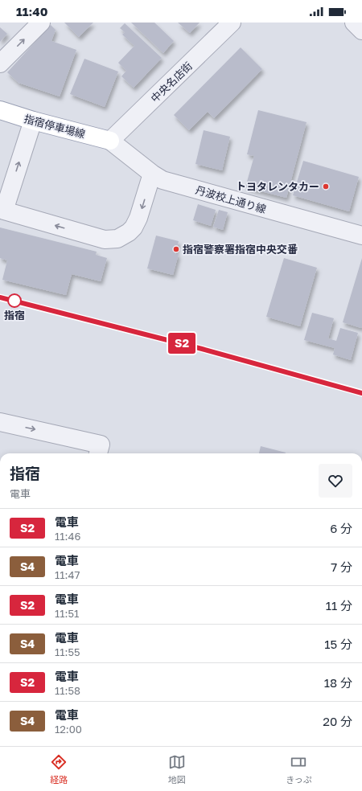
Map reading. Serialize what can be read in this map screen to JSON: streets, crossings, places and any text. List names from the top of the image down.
{
  "streets": {
    "main road": ["指宿停車場線"],
    "street": ["中央名店街", "丹波校上通り線"]
  },
  "crossings": [
    ["中央名店街", "指宿停車場線"],
    ["中央名店街", "丹波校上通り線"],
    ["指宿停車場線", "丹波校上通り線"]
  ],
  "places": ["トヨタレンタカー", "指宿警察署指宿中央交番", "指宿"],
  "page": {
    "status": "11:40",
    "on_map": "S2",
    "heading": ["指宿", "電車"],
    "list": [
      {
        "mark": "S2",
        "name": "電車",
        "note": "11:46",
        "value": "6 分"
      },
      {
        "mark": "S4",
        "name": "電車",
        "note": "11:47",
        "value": "7 分"
      },
      {
        "mark": "S2",
        "name": "電車",
        "note": "11:51",
        "value": "11 分"
      },
      {
        "mark": "S4",
        "name": "電車",
        "note": "11:55",
        "value": "15 分"
      },
      {
        "mark": "S2",
        "name": "電車",
        "note": "11:58",
        "value": "18 分"
      },
      {
        "mark": "S4",
        "name": "電車",
        "note": "12:00",
        "value": "20 分"
      }
    ],
    "tabs": ["経路", "地図", "きっぷ"]
  }
}
